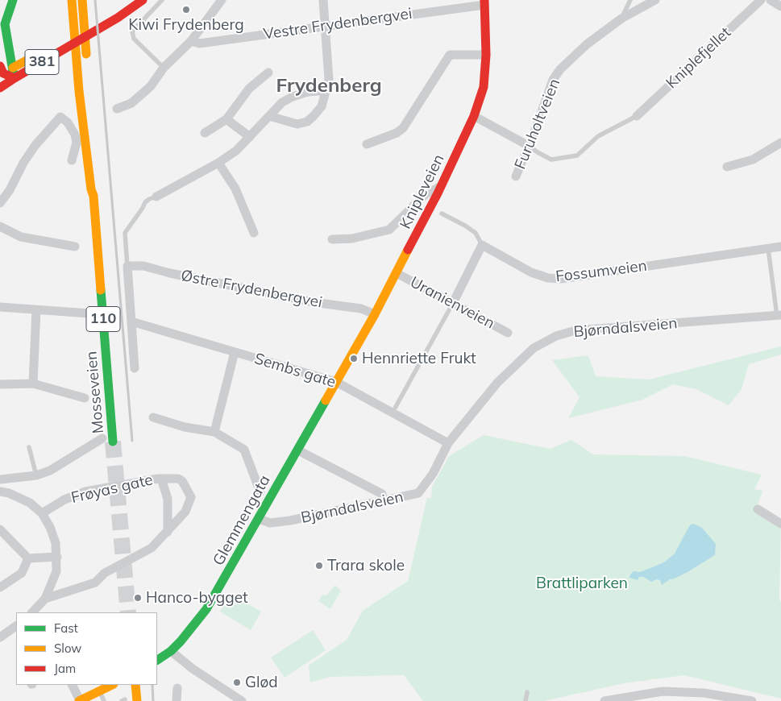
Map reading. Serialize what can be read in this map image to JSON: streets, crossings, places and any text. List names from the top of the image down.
{
  "streets": {
    "main road": [
      "381",
      "Knipleveien",
      "110",
      "Mosseveien",
      "Glemmengata"
    ],
    "street": [
      "Vestre Frydenbergvei",
      "Kniplefjellet",
      "Furuholtveien",
      "Fossumveien",
      "Østre Frydenbergvei",
      "Uranienveien",
      "Bjørndalsveien",
      "Sembs gate",
      "Frøyas gate"
    ]
  },
  "crossings": [
    ["Vestre Frydenbergvei", "Knipleveien"],
    ["Knipleveien", "Østre Frydenbergvei"],
    ["Knipleveien", "Uranienveien"],
    ["Knipleveien", "Sembs gate"],
    ["Knipleveien", "Glemmengata"],
    ["Bjørndalsveien", "Sembs gate"],
    ["Bjørndalsveien", "Glemmengata"],
    ["Sembs gate", "Glemmengata"]
  ],
  "districts": ["Frydenberg"],
  "parks": ["Brattliparken"],
  "places": [
    "Kiwi Frydenberg",
    "Hennriette Frukt",
    "Trara skole",
    "Hanco-bygget",
    "Glød"
  ],
  "legend": ["Fast", "Slow", "Jam"]
}
